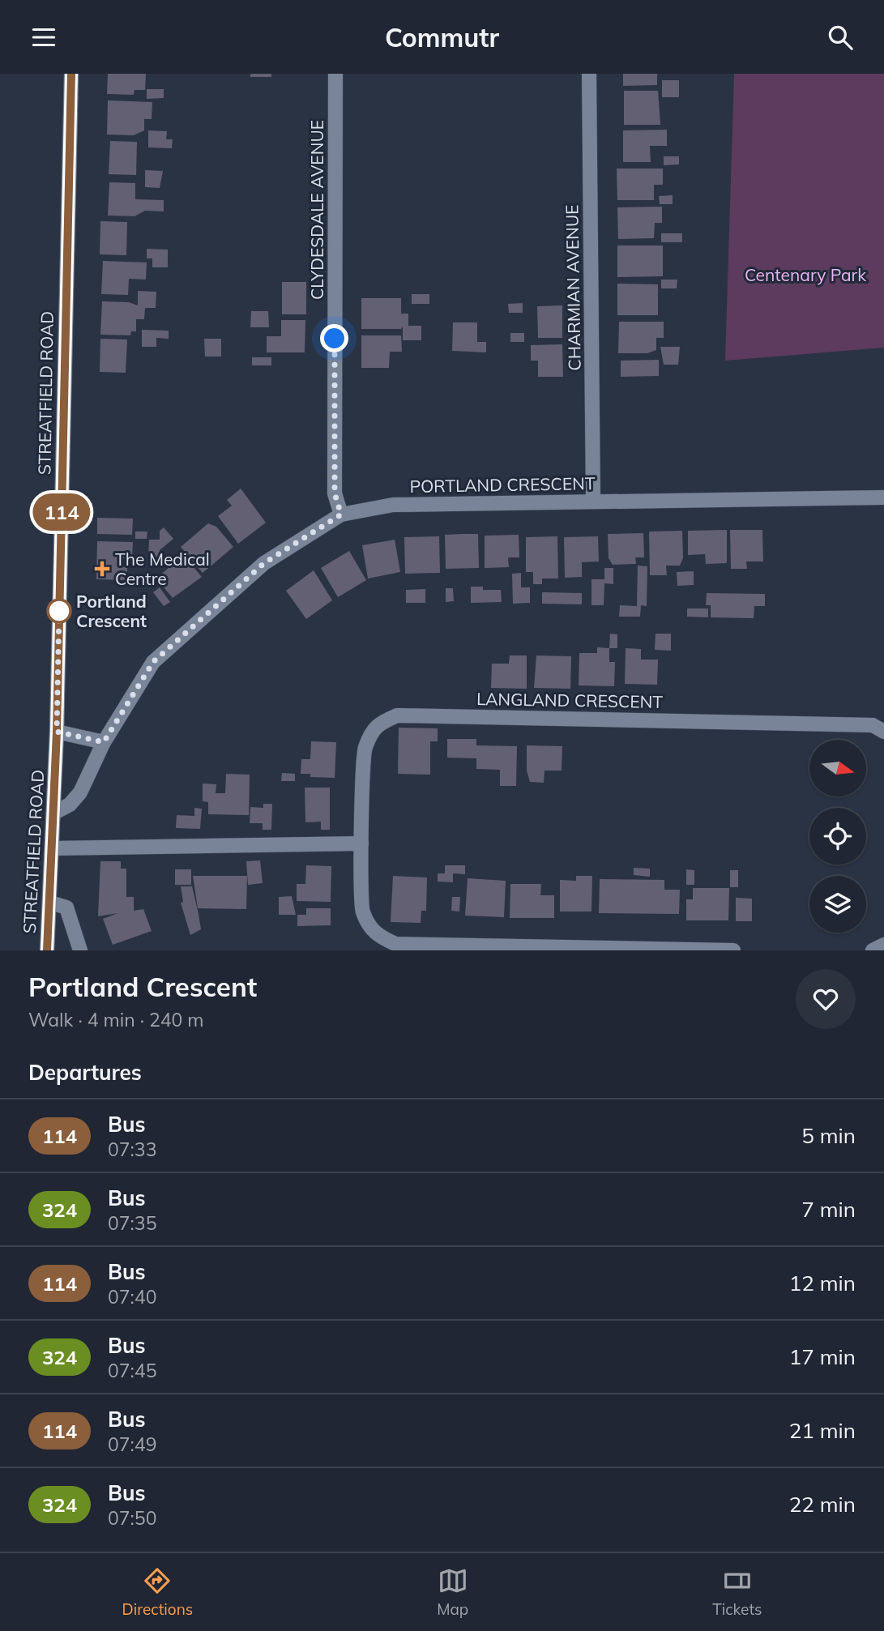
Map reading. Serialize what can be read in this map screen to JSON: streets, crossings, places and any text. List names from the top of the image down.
{
  "streets": {
    "street": [
      "CLYDESDALE AVENUE",
      "CHARMIAN AVENUE",
      "STREATFIELD ROAD",
      "PORTLAND CRESCENT",
      "LANGLAND CRESCENT"
    ]
  },
  "crossings": [
    ["CLYDESDALE AVENUE", "PORTLAND CRESCENT"],
    ["CHARMIAN AVENUE", "PORTLAND CRESCENT"],
    ["STREATFIELD ROAD", "PORTLAND CRESCENT"]
  ],
  "parks": ["Centenary Park"],
  "places": {
    "health": ["The Medical Centre"],
    "other": ["Portland Crescent"]
  },
  "lines": ["bus line 114"],
  "north": "right",
  "page": {
    "header": "Commutr",
    "on_map": "114",
    "heading": [
      ["Portland Crescent", "Walk · 4 min · 240 m"],
      "Departures"
    ],
    "list": [
      {
        "mark": "114",
        "name": "Bus",
        "note": "07:33",
        "value": "5 min"
      },
      {
        "mark": "324",
        "name": "Bus",
        "note": "07:35",
        "value": "7 min"
      },
      {
        "mark": "114",
        "name": "Bus",
        "note": "07:40",
        "value": "12 min"
      },
      {
        "mark": "324",
        "name": "Bus",
        "note": "07:45",
        "value": "17 min"
      },
      {
        "mark": "114",
        "name": "Bus",
        "note": "07:49",
        "value": "21 min"
      },
      {
        "mark": "324",
        "name": "Bus",
        "note": "07:50",
        "value": "22 min"
      }
    ],
    "tabs": ["Directions", "Map", "Tickets"]
  }
}
